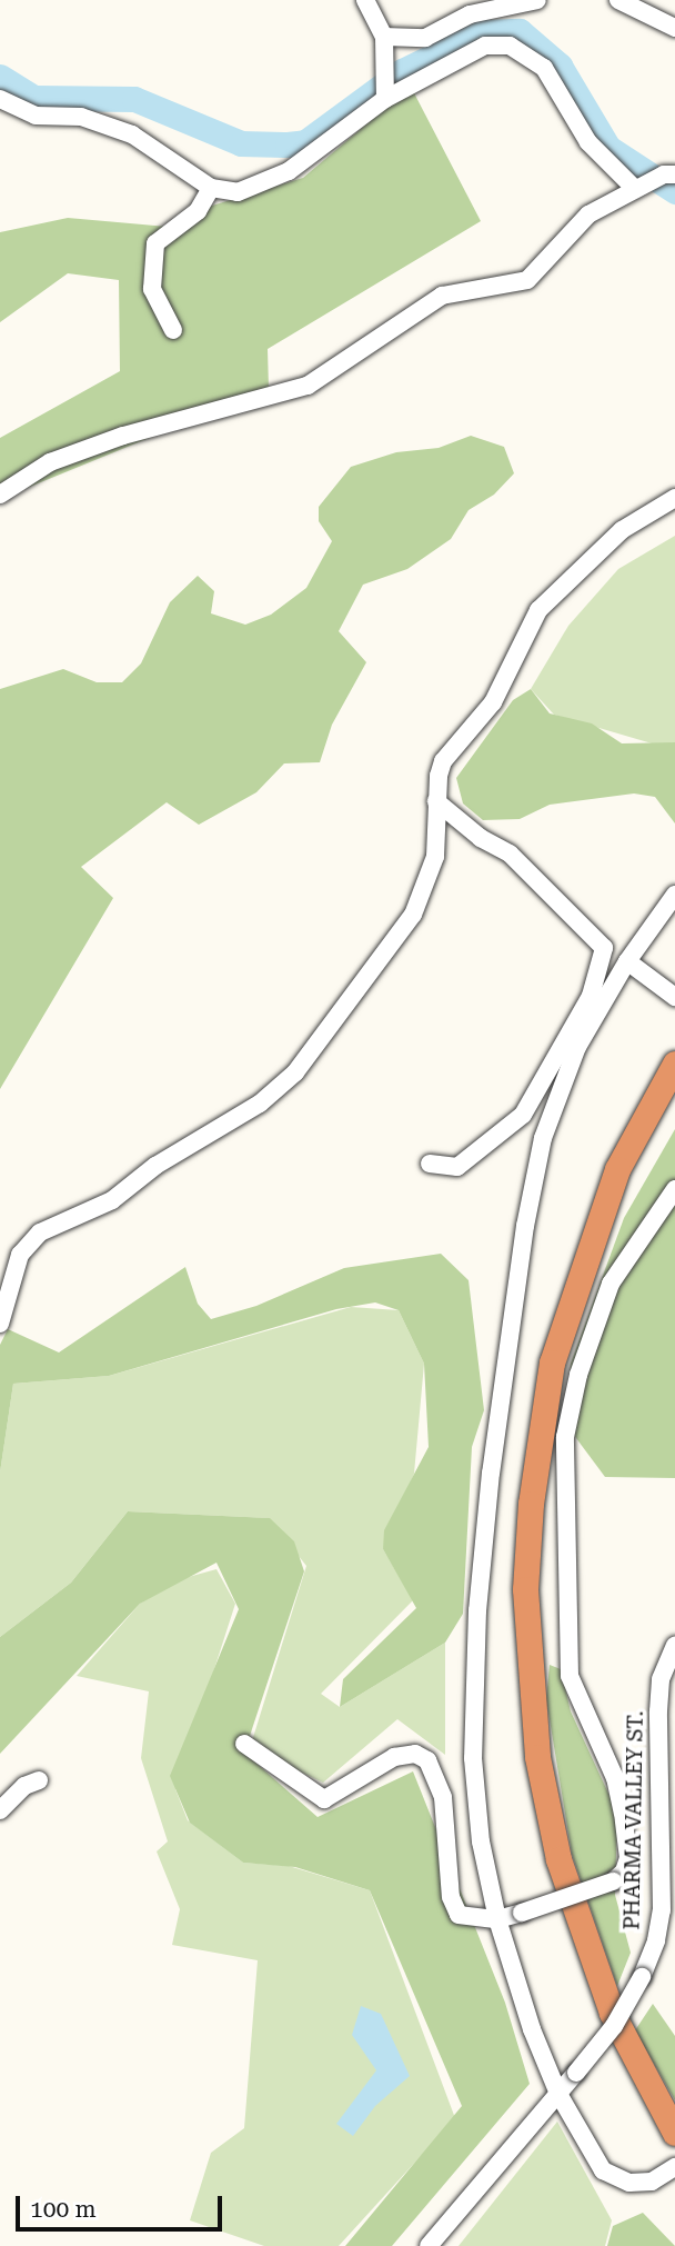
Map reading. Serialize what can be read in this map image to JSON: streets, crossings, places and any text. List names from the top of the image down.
{
  "streets": {
    "street": ["PHARMA VALLEY ST."]
  },
  "scale_bar": "100 m"
}
